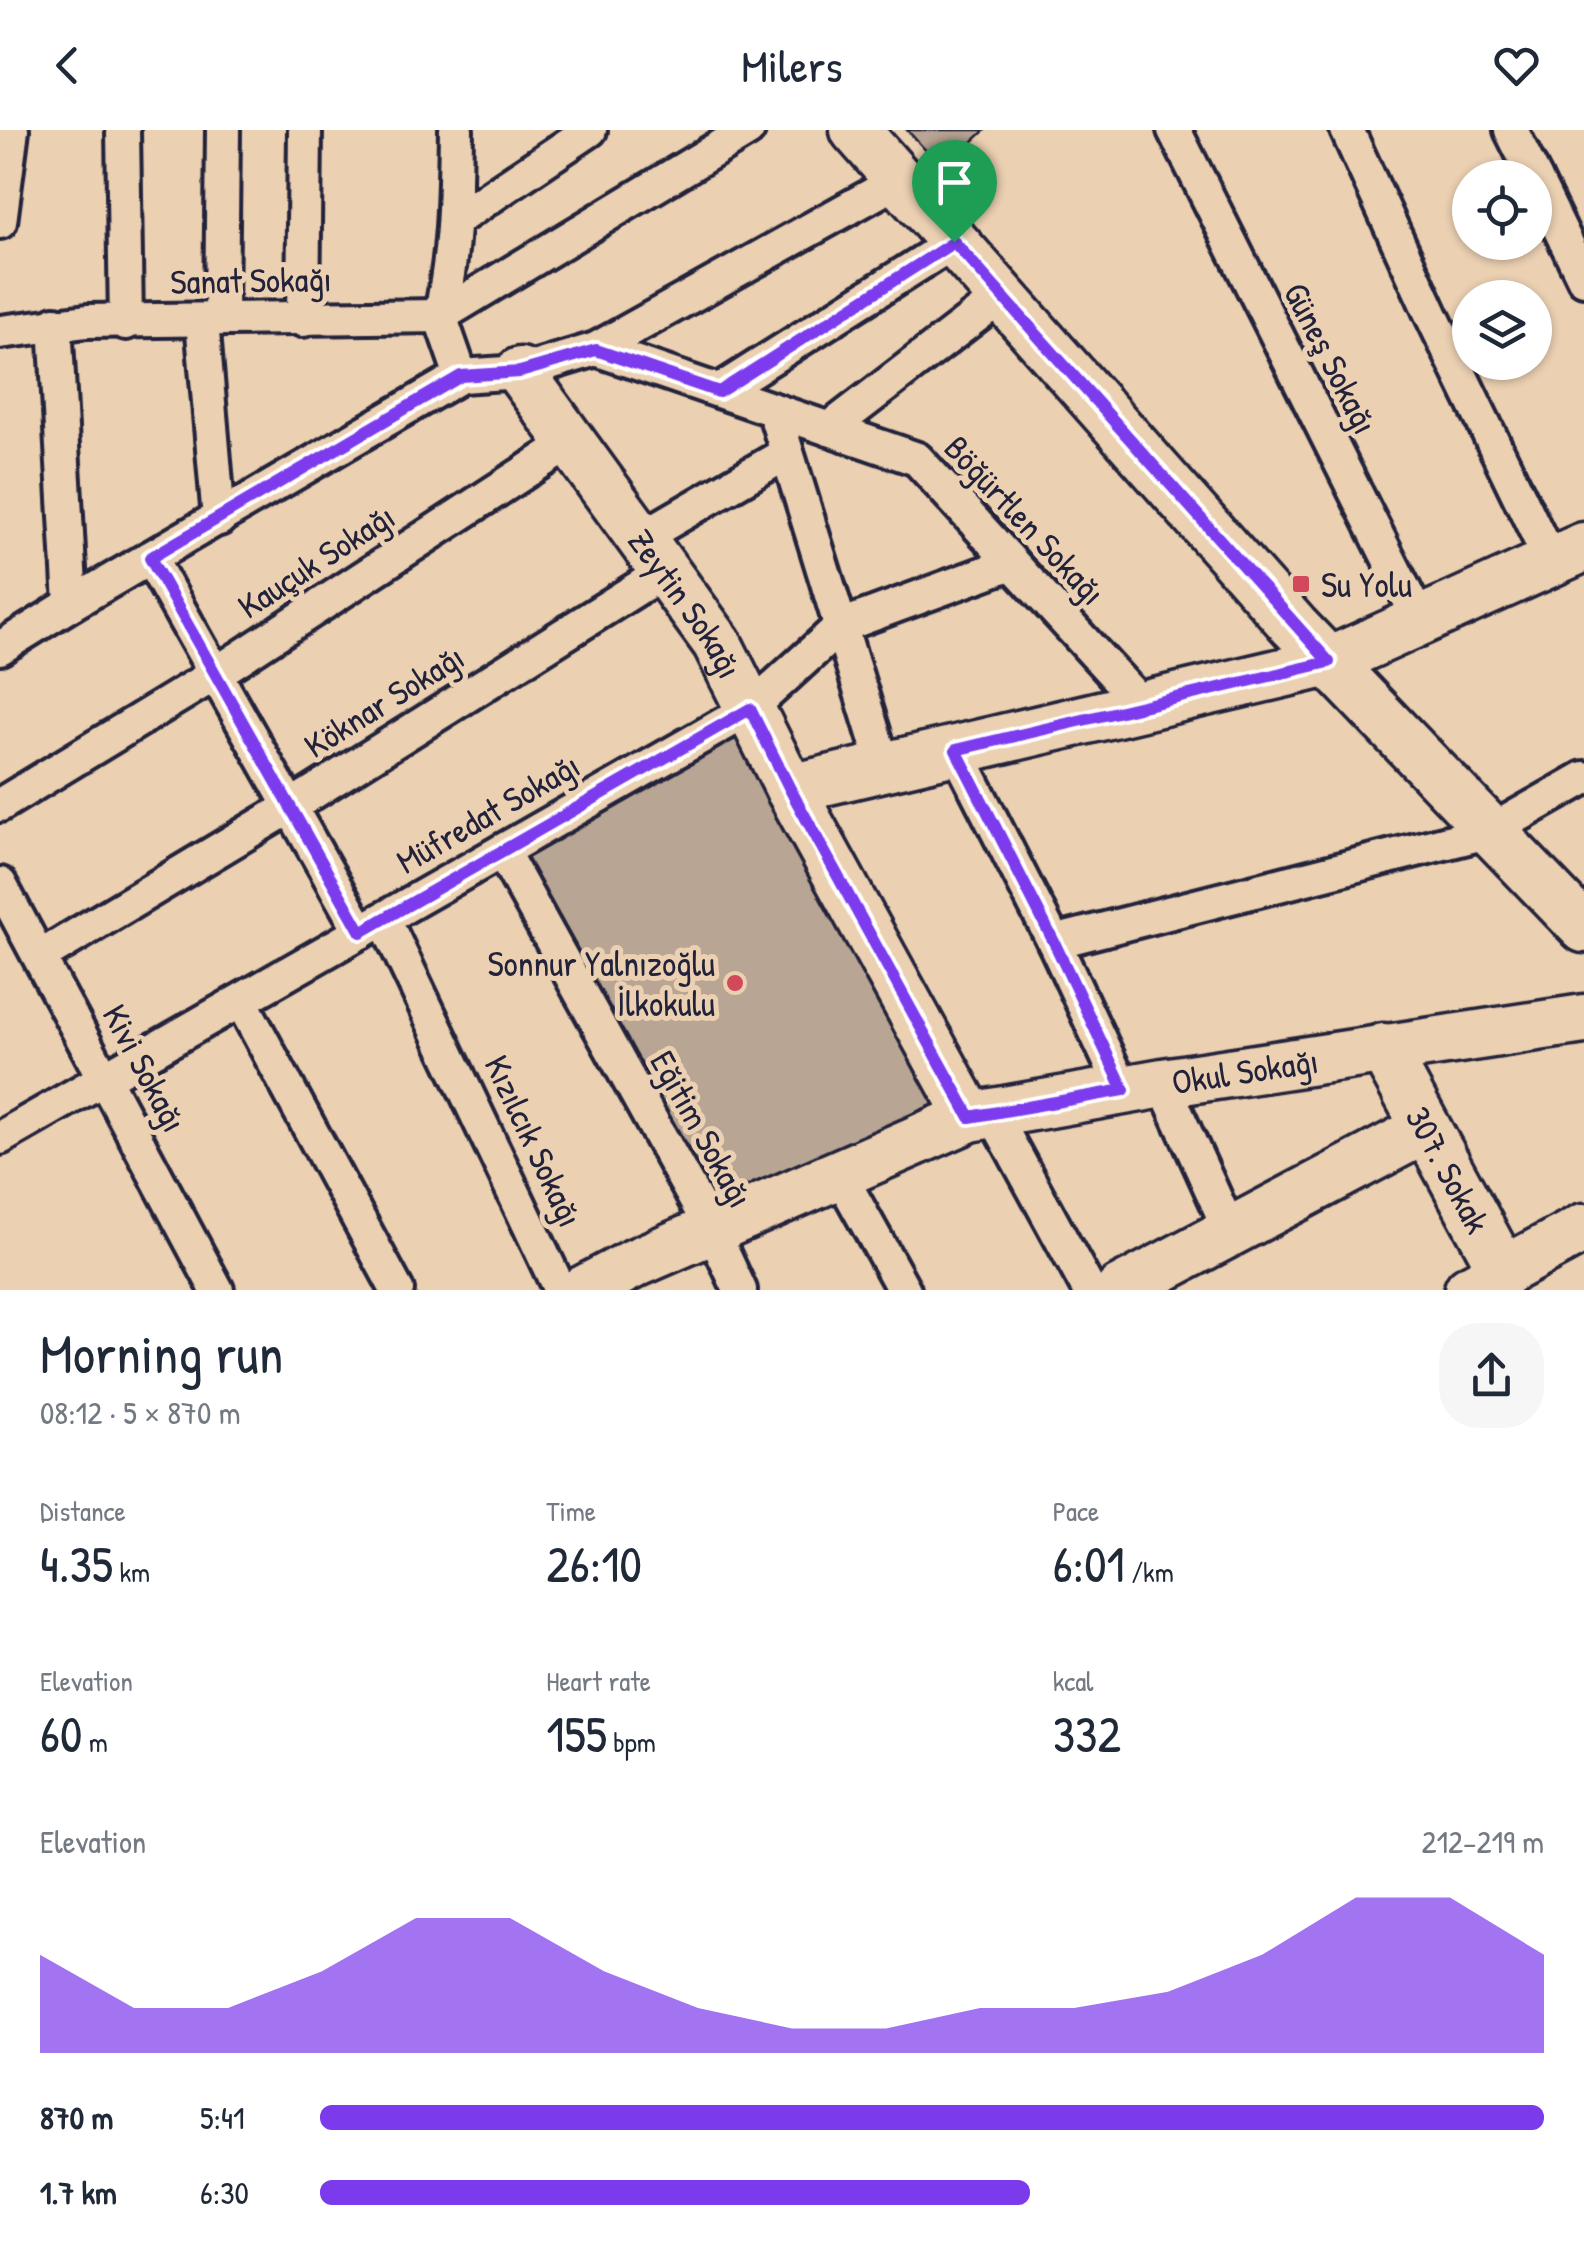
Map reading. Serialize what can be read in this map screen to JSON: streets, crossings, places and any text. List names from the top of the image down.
{
  "streets": {
    "street": [
      "Sanat Sokağı",
      "Güneş Sokağı",
      "Böğürtlen Sokağı",
      "Kauçuk Sokağı",
      "Zeytin Sokağı",
      "Köknar Sokağı",
      "Müfredat Sokağı",
      "Kivi Sokağı",
      "Okul Sokağı",
      "Eğitim Sokağı",
      "Kızılcık Sokağı",
      "307. Sokak"
    ]
  },
  "crossings": [
    ["Böğürtlen Sokağı", "Müfredat Sokağı"],
    ["Kauçuk Sokağı", "Zeytin Sokağı"],
    ["Kauçuk Sokağı", "Kızılcık Sokağı"],
    ["Zeytin Sokağı", "Köknar Sokağı"],
    ["Zeytin Sokağı", "Müfredat Sokağı"],
    ["Zeytin Sokağı", "Okul Sokağı"],
    ["Köknar Sokağı", "Kivi Sokağı"],
    ["Köknar Sokağı", "Kızılcık Sokağı"],
    ["Müfredat Sokağı", "Kivi Sokağı"],
    ["Müfredat Sokağı", "Eğitim Sokağı"],
    ["Müfredat Sokağı", "Kızılcık Sokağı"],
    ["Okul Sokağı", "Eğitim Sokağı"],
    ["Okul Sokağı", "307. Sokak"]
  ],
  "places": {
    "transit": ["Su Yolu"],
    "other": ["Sonnur Yalnızoğlu İlkokulu"]
  },
  "page": {
    "header": "Milers",
    "heading": ["Morning run", "08:12 · 5 × 870 m"],
    "stats": [
      ["Distance", "4.35 km"],
      ["Time", "26:10"],
      ["Pace", "6:01 /km"],
      ["Elevation", "60 m"],
      ["Heart rate", "155 bpm"],
      ["kcal", "332"]
    ],
    "chart": ["Elevation", "212–219 m"],
    "list": [
      {
        "name": "870 m",
        "note": "5:41"
      },
      {
        "name": "1.7 km",
        "note": "6:30"
      }
    ]
  }
}
